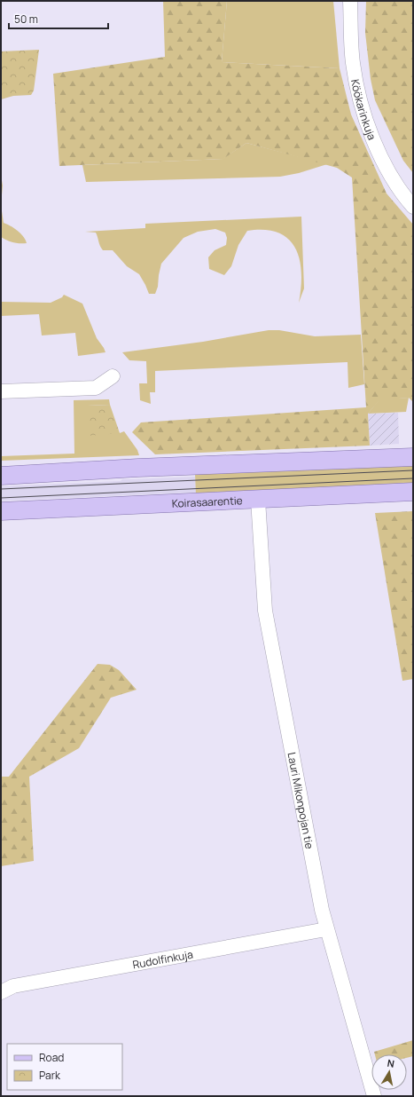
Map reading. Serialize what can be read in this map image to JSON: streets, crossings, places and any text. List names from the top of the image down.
{
  "streets": {
    "main road": ["Koirasaarentie"],
    "street": ["Köökarinkuja", "Lauri Mikonpojan tie", "Rudolfinkuja"]
  },
  "crossings": [
    ["Koirasaarentie", "Lauri Mikonpojan tie"],
    ["Lauri Mikonpojan tie", "Rudolfinkuja"]
  ],
  "legend": ["Road", "Park"],
  "scale_bar": "50 m",
  "north": "top"
}
